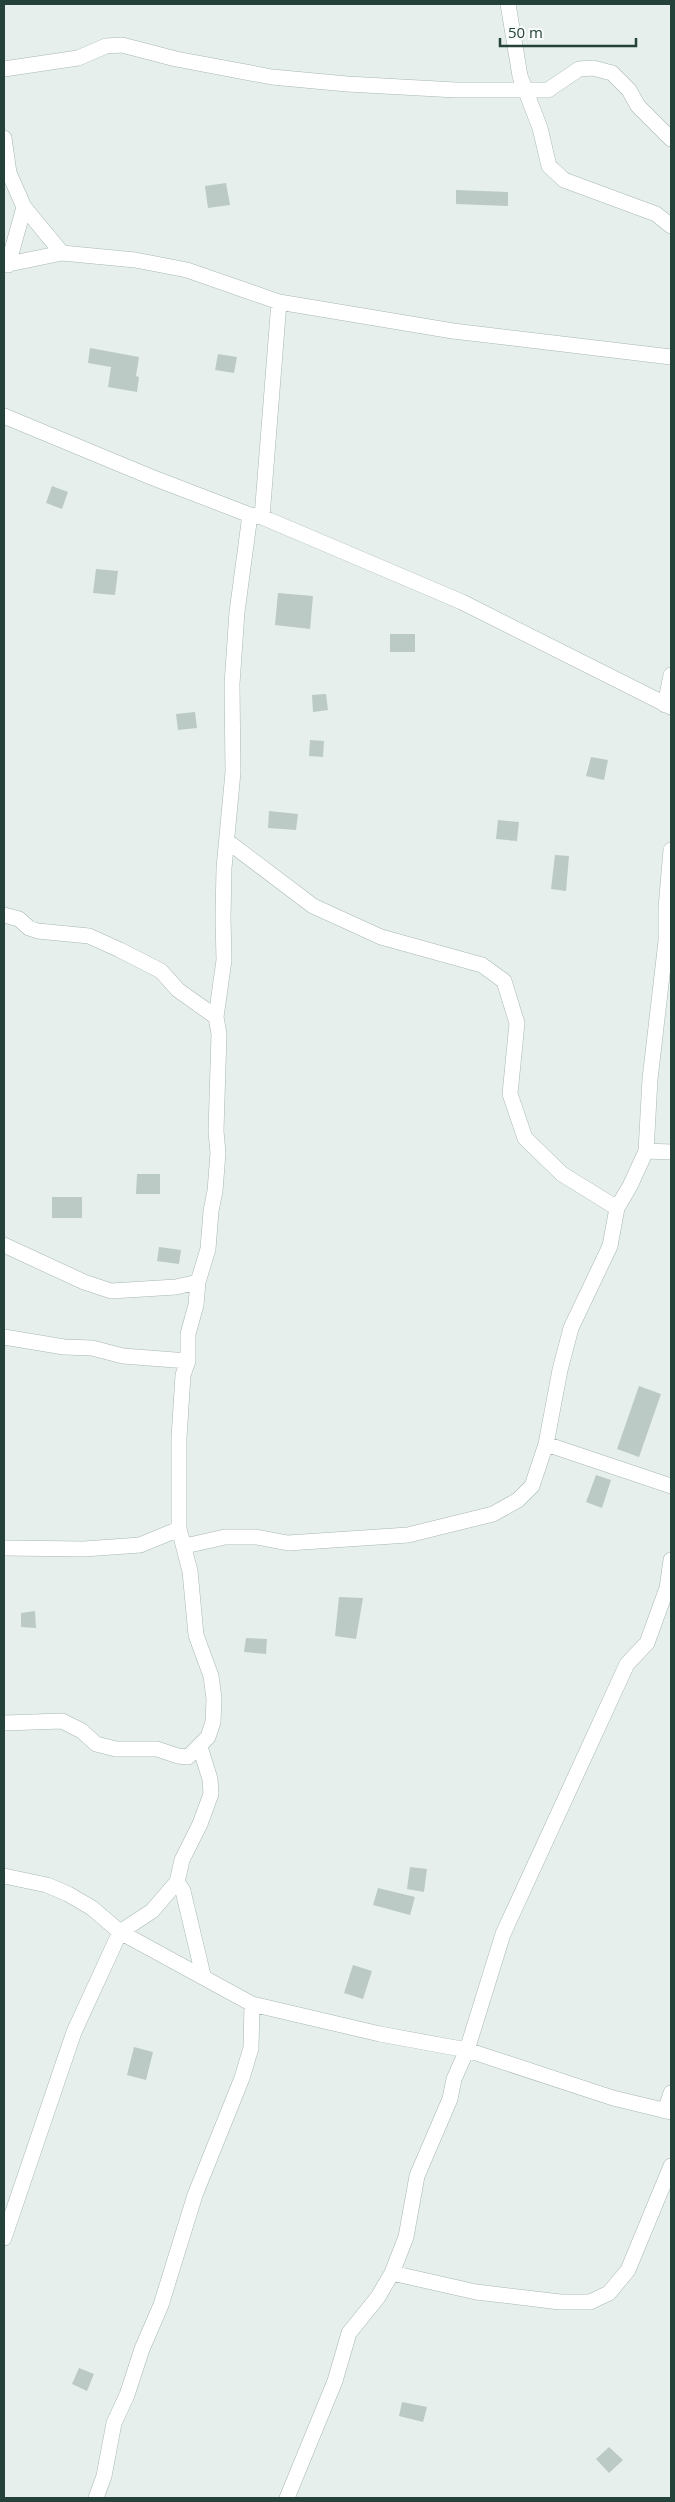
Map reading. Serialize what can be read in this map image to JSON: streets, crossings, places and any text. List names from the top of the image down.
{
  "scale_bar": "50 m"
}
